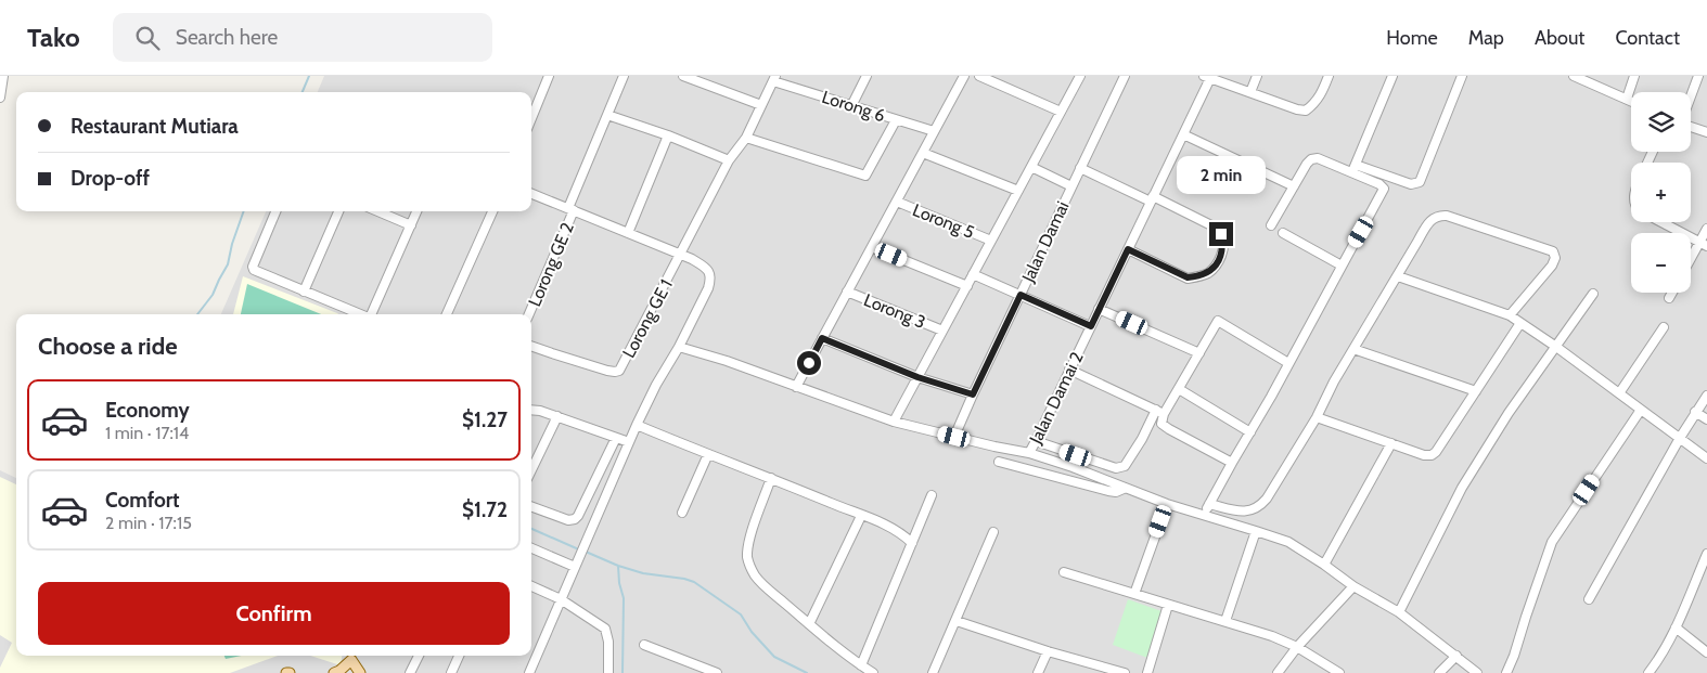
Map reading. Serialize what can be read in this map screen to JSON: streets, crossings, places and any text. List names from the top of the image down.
{
  "streets": {
    "street": [
      "Lorong 6",
      "Lorong 5",
      "Jalan Damai",
      "Lorong GE 2",
      "Lorong 3",
      "Lorong GE 1",
      "Jalan Damai 2"
    ]
  },
  "page": {
    "header": "Tako",
    "search": "Search here",
    "nav": [
      "Home",
      "Map",
      "About",
      "Contact"
    ],
    "map_buttons": ["+", "−"],
    "banner": ["Restaurant Mutiara", "Drop-off"],
    "bubble": "2 min",
    "heading": "Choose a ride",
    "list": [
      {
        "name": "Economy",
        "note": "1 min · 17:14",
        "value": "$1.27"
      },
      {
        "name": "Comfort",
        "note": "2 min · 17:15",
        "value": "$1.72"
      }
    ],
    "buttons": "Confirm"
  }
}
